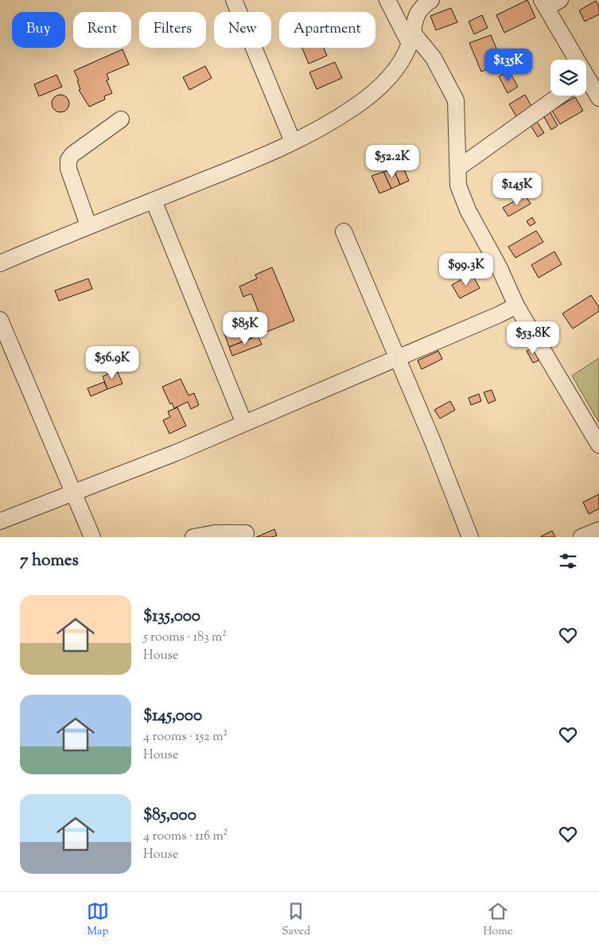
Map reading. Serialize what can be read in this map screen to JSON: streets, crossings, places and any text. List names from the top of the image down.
{
  "page": {
    "chip": [
      "Buy",
      "Rent",
      "Filters",
      "New",
      "Apartment"
    ],
    "price": [
      "$135K",
      "$52.2K",
      "$145K",
      "$99.3K",
      "$85K",
      "$53.8K",
      "$56.9K"
    ],
    "heading": "7 homes",
    "list": [
      {
        "name": "$135,000",
        "note": "5 rooms · 183 m² · House"
      },
      {
        "name": "$145,000",
        "note": "4 rooms · 152 m² · House"
      },
      {
        "name": "$85,000",
        "note": "4 rooms · 116 m² · House"
      }
    ],
    "tabs": ["Map", "Saved", "Home"]
  }
}
